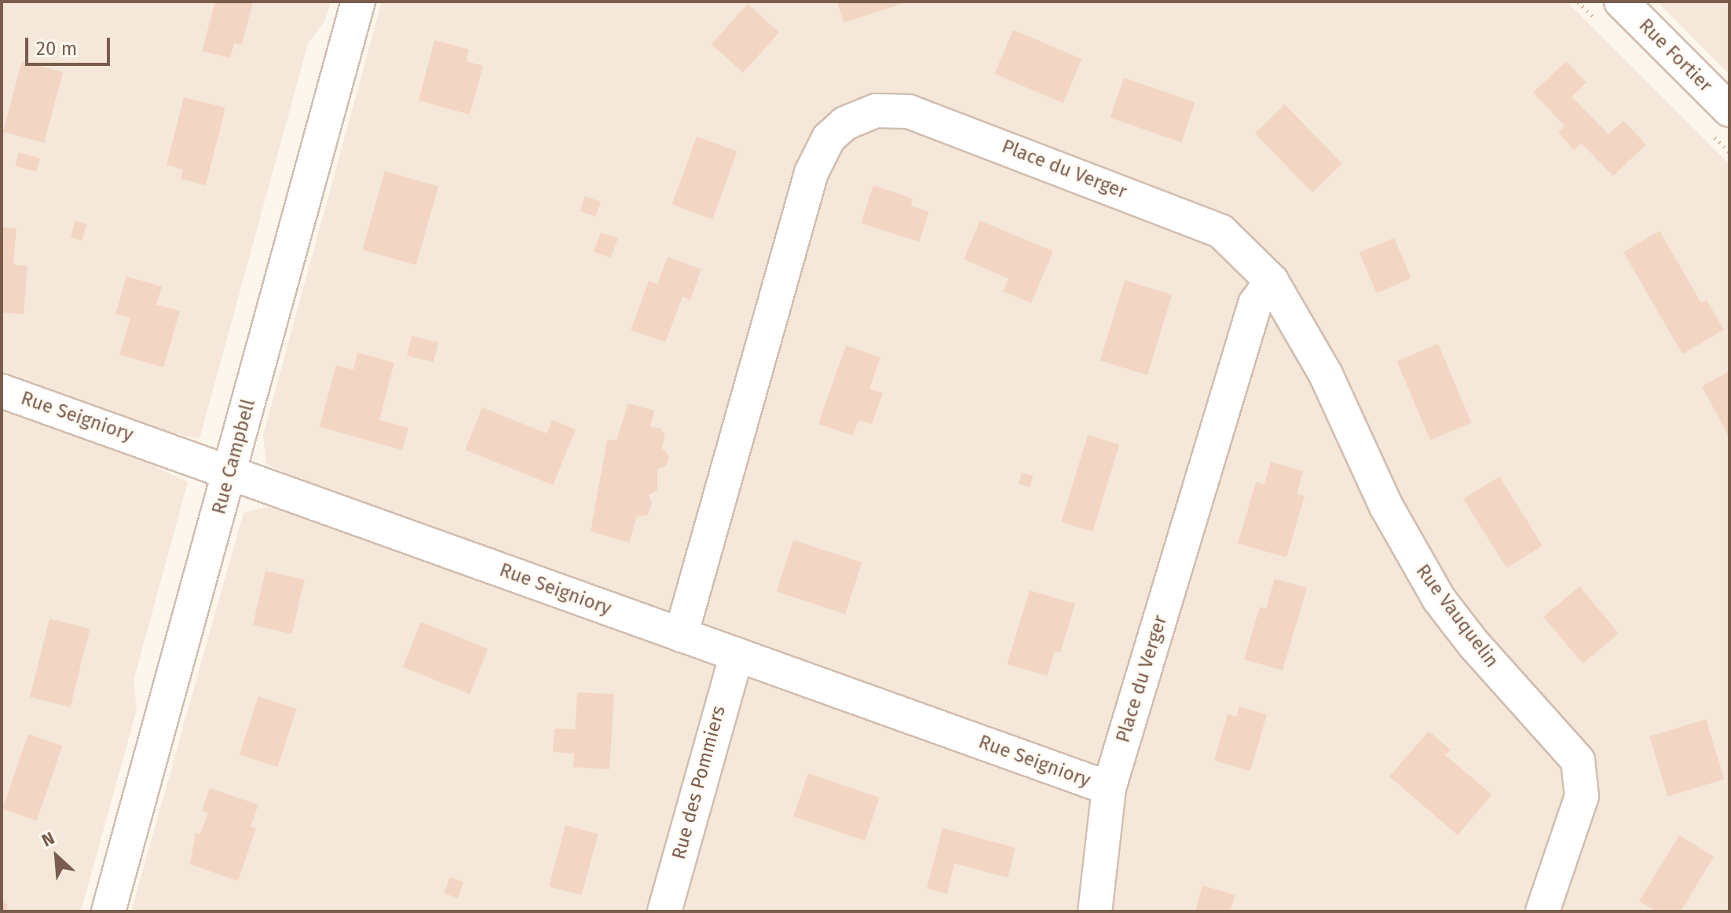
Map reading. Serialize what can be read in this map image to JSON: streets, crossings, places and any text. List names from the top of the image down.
{
  "streets": {
    "street": [
      "Rue Fortier",
      "Place du Verger",
      "Rue Seigniory",
      "Rue Campbell",
      "Rue Vauquelin",
      "Rue des Pommiers"
    ]
  },
  "crossings": [
    ["Place du Verger", "Rue Seigniory"],
    ["Place du Verger", "Rue Vauquelin"],
    ["Rue Seigniory", "Rue Campbell"],
    ["Rue Seigniory", "Rue des Pommiers"]
  ],
  "scale_bar": "20 m",
  "north": "top left"
}
